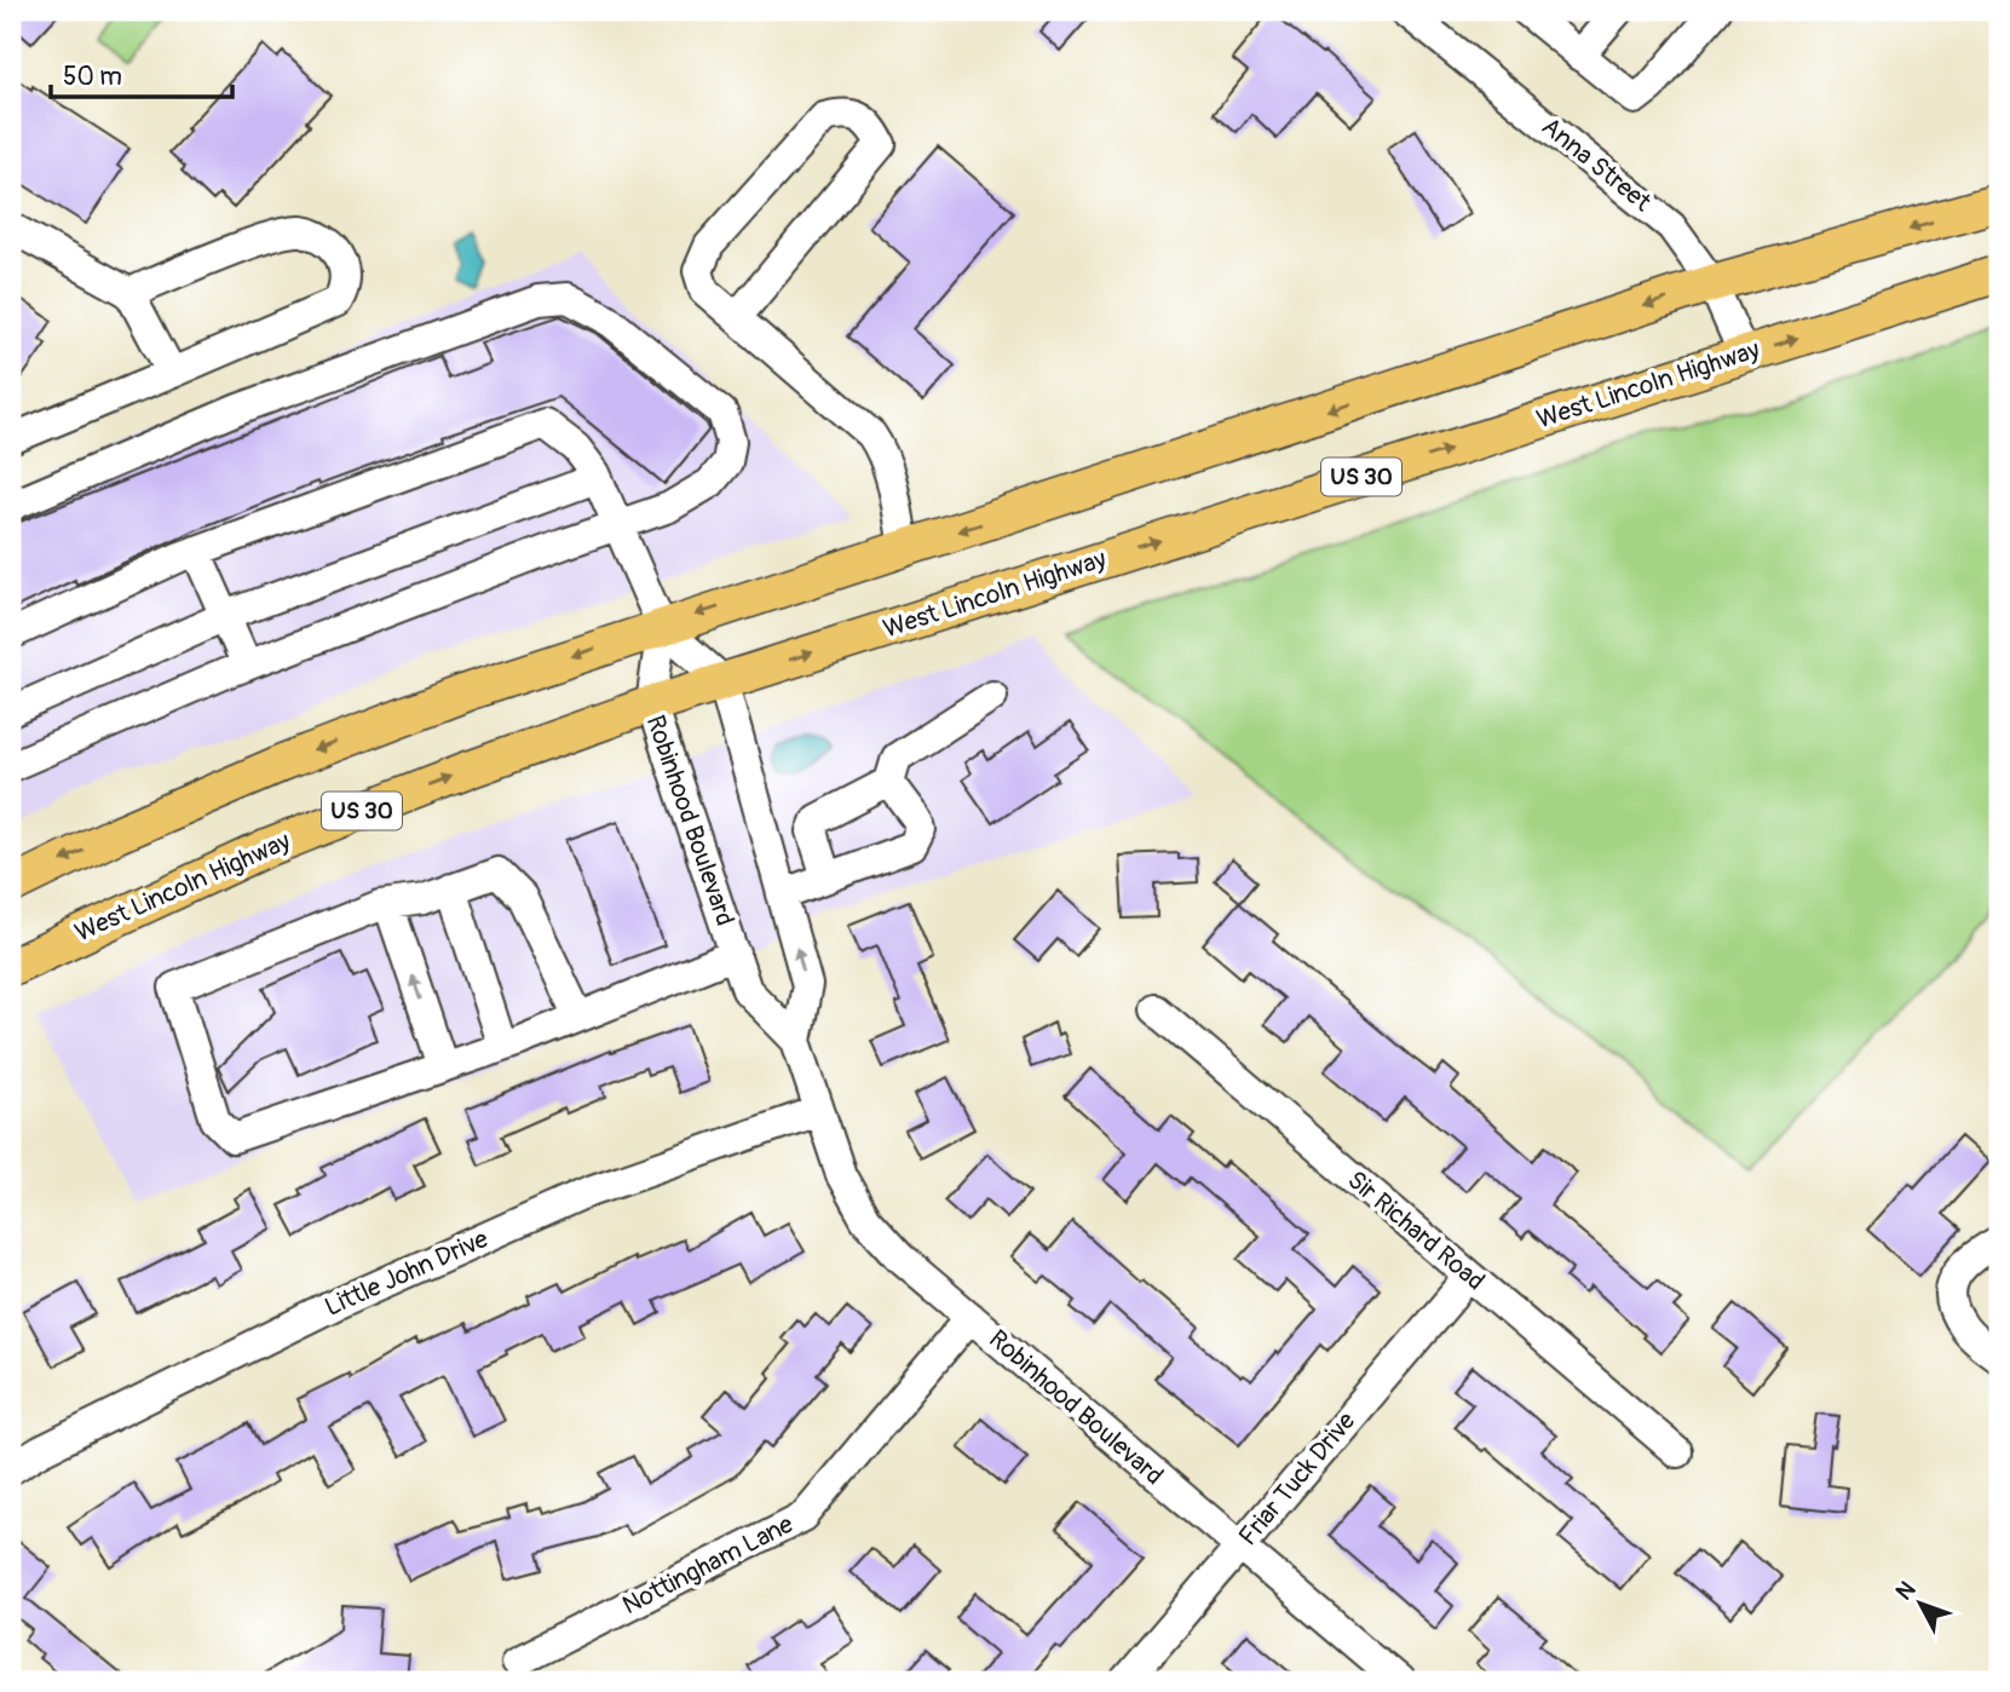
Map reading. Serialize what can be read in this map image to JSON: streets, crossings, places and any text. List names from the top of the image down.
{
  "streets": {
    "main road": ["West Lincoln Highway", "US 30"],
    "street": [
      "Anna Street",
      "Robinhood Boulevard",
      "Sir Richard Road",
      "Little John Drive",
      "Friar Tuck Drive",
      "Nottingham Lane"
    ]
  },
  "crossings": [
    ["Anna Street", "West Lincoln Highway"],
    ["West Lincoln Highway", "Robinhood Boulevard"],
    ["Robinhood Boulevard", "Little John Drive"],
    ["Robinhood Boulevard", "Friar Tuck Drive"],
    ["Robinhood Boulevard", "Nottingham Lane"],
    ["Sir Richard Road", "Friar Tuck Drive"]
  ],
  "scale_bar": "50 m",
  "north": "top left"
}
